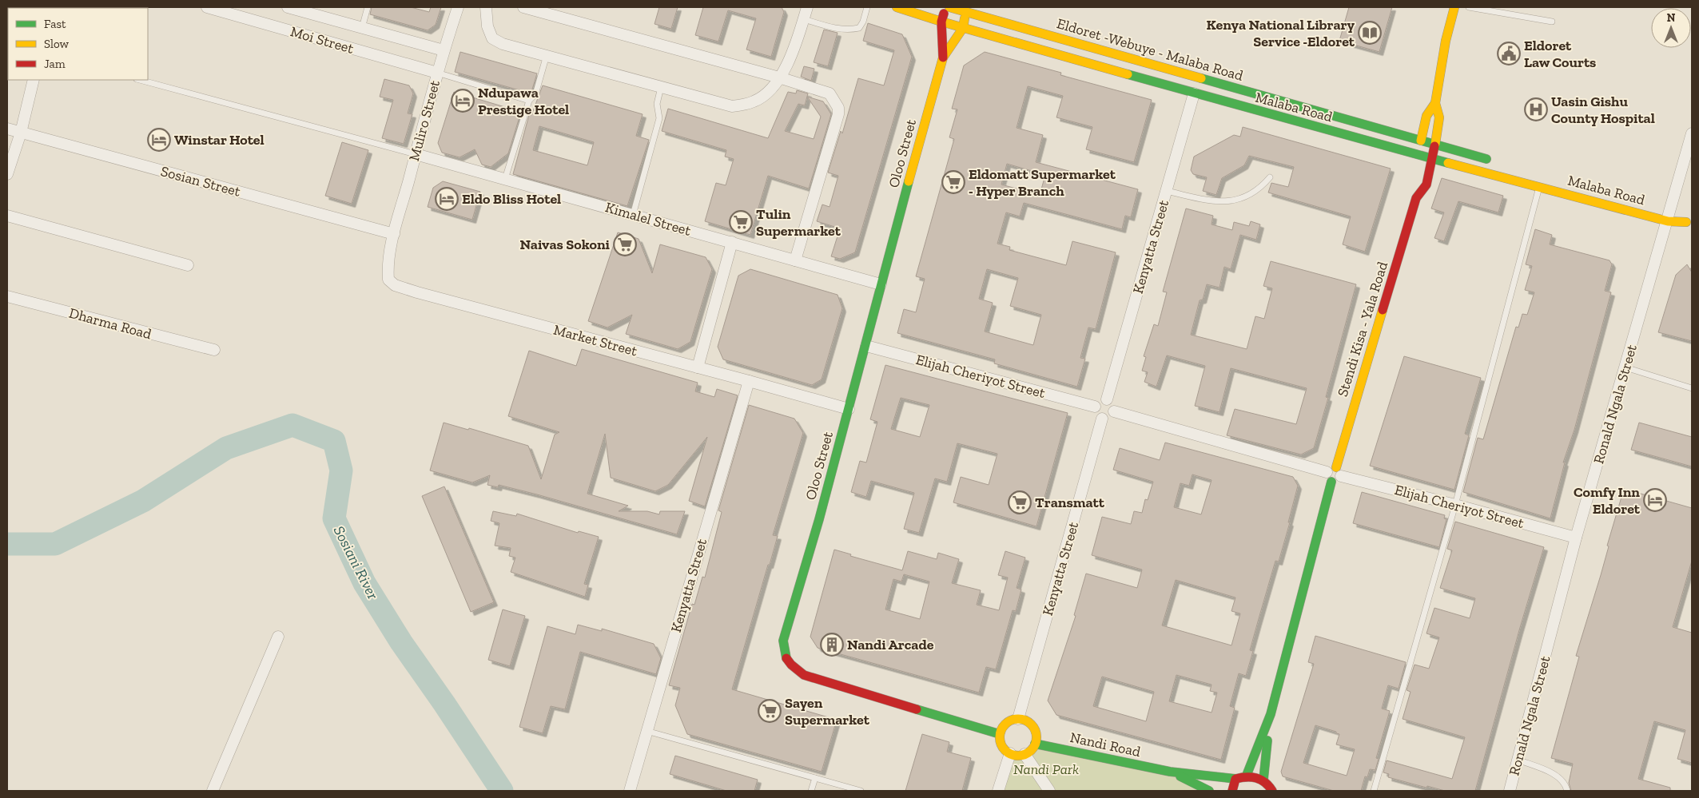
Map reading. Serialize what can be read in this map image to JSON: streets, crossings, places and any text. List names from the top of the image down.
{
  "streets": {
    "main road": [
      "Eldoret -Webuye - Malaba Road",
      "Malaba Road",
      "Oloo Street",
      "Stendi Kisa - Yala Road",
      "Nandi Road"
    ],
    "street": [
      "Moi Street",
      "Muliro Street",
      "Sosian Street",
      "Kimalel Street",
      "Kenyatta Street",
      "Dharma Road",
      "Market Street",
      "Elijah Cheriyot Street",
      "Ronald Ngala Street"
    ]
  },
  "crossings": [
    ["Moi Street", "Muliro Street"],
    ["Eldoret -Webuye - Malaba Road", "Oloo Street"],
    ["Eldoret -Webuye - Malaba Road", "Stendi Kisa - Yala Road"],
    ["Malaba Road", "Oloo Street"],
    ["Malaba Road", "Kenyatta Street"],
    ["Malaba Road", "Stendi Kisa - Yala Road"],
    ["Malaba Road", "Ronald Ngala Street"],
    ["Muliro Street", "Sosian Street"],
    ["Muliro Street", "Kimalel Street"],
    ["Muliro Street", "Market Street"],
    ["Oloo Street", "Kimalel Street"],
    ["Oloo Street", "Kenyatta Street"],
    ["Oloo Street", "Market Street"],
    ["Oloo Street", "Elijah Cheriyot Street"],
    ["Oloo Street", "Nandi Road"],
    ["Sosian Street", "Market Street"],
    ["Kenyatta Street", "Market Street"],
    ["Kenyatta Street", "Elijah Cheriyot Street"],
    ["Kenyatta Street", "Nandi Road"],
    ["Stendi Kisa - Yala Road", "Elijah Cheriyot Street"],
    ["Elijah Cheriyot Street", "Ronald Ngala Street"]
  ],
  "water": ["Sosiani River"],
  "parks": ["Nandi Park"],
  "places": {
    "library": ["Kenya National Library Service -Eldoret"],
    "public building": ["Eldoret Law Courts"],
    "hotel": [
      "Ndupawa Prestige Hotel",
      "Winstar Hotel",
      "Eldo Bliss Hotel",
      "Comfy Inn Eldoret"
    ],
    "hospital": ["Uasin Gishu County Hospital"],
    "supermarket": [
      "Eldomatt Supermarket - Hyper Branch",
      "Tulin Supermarket",
      "Naivas Sokoni",
      "Transmatt",
      "Sayen Supermarket"
    ],
    "building": ["Nandi Arcade"]
  },
  "legend": ["Fast", "Slow", "Jam"],
  "north": "top"
}
